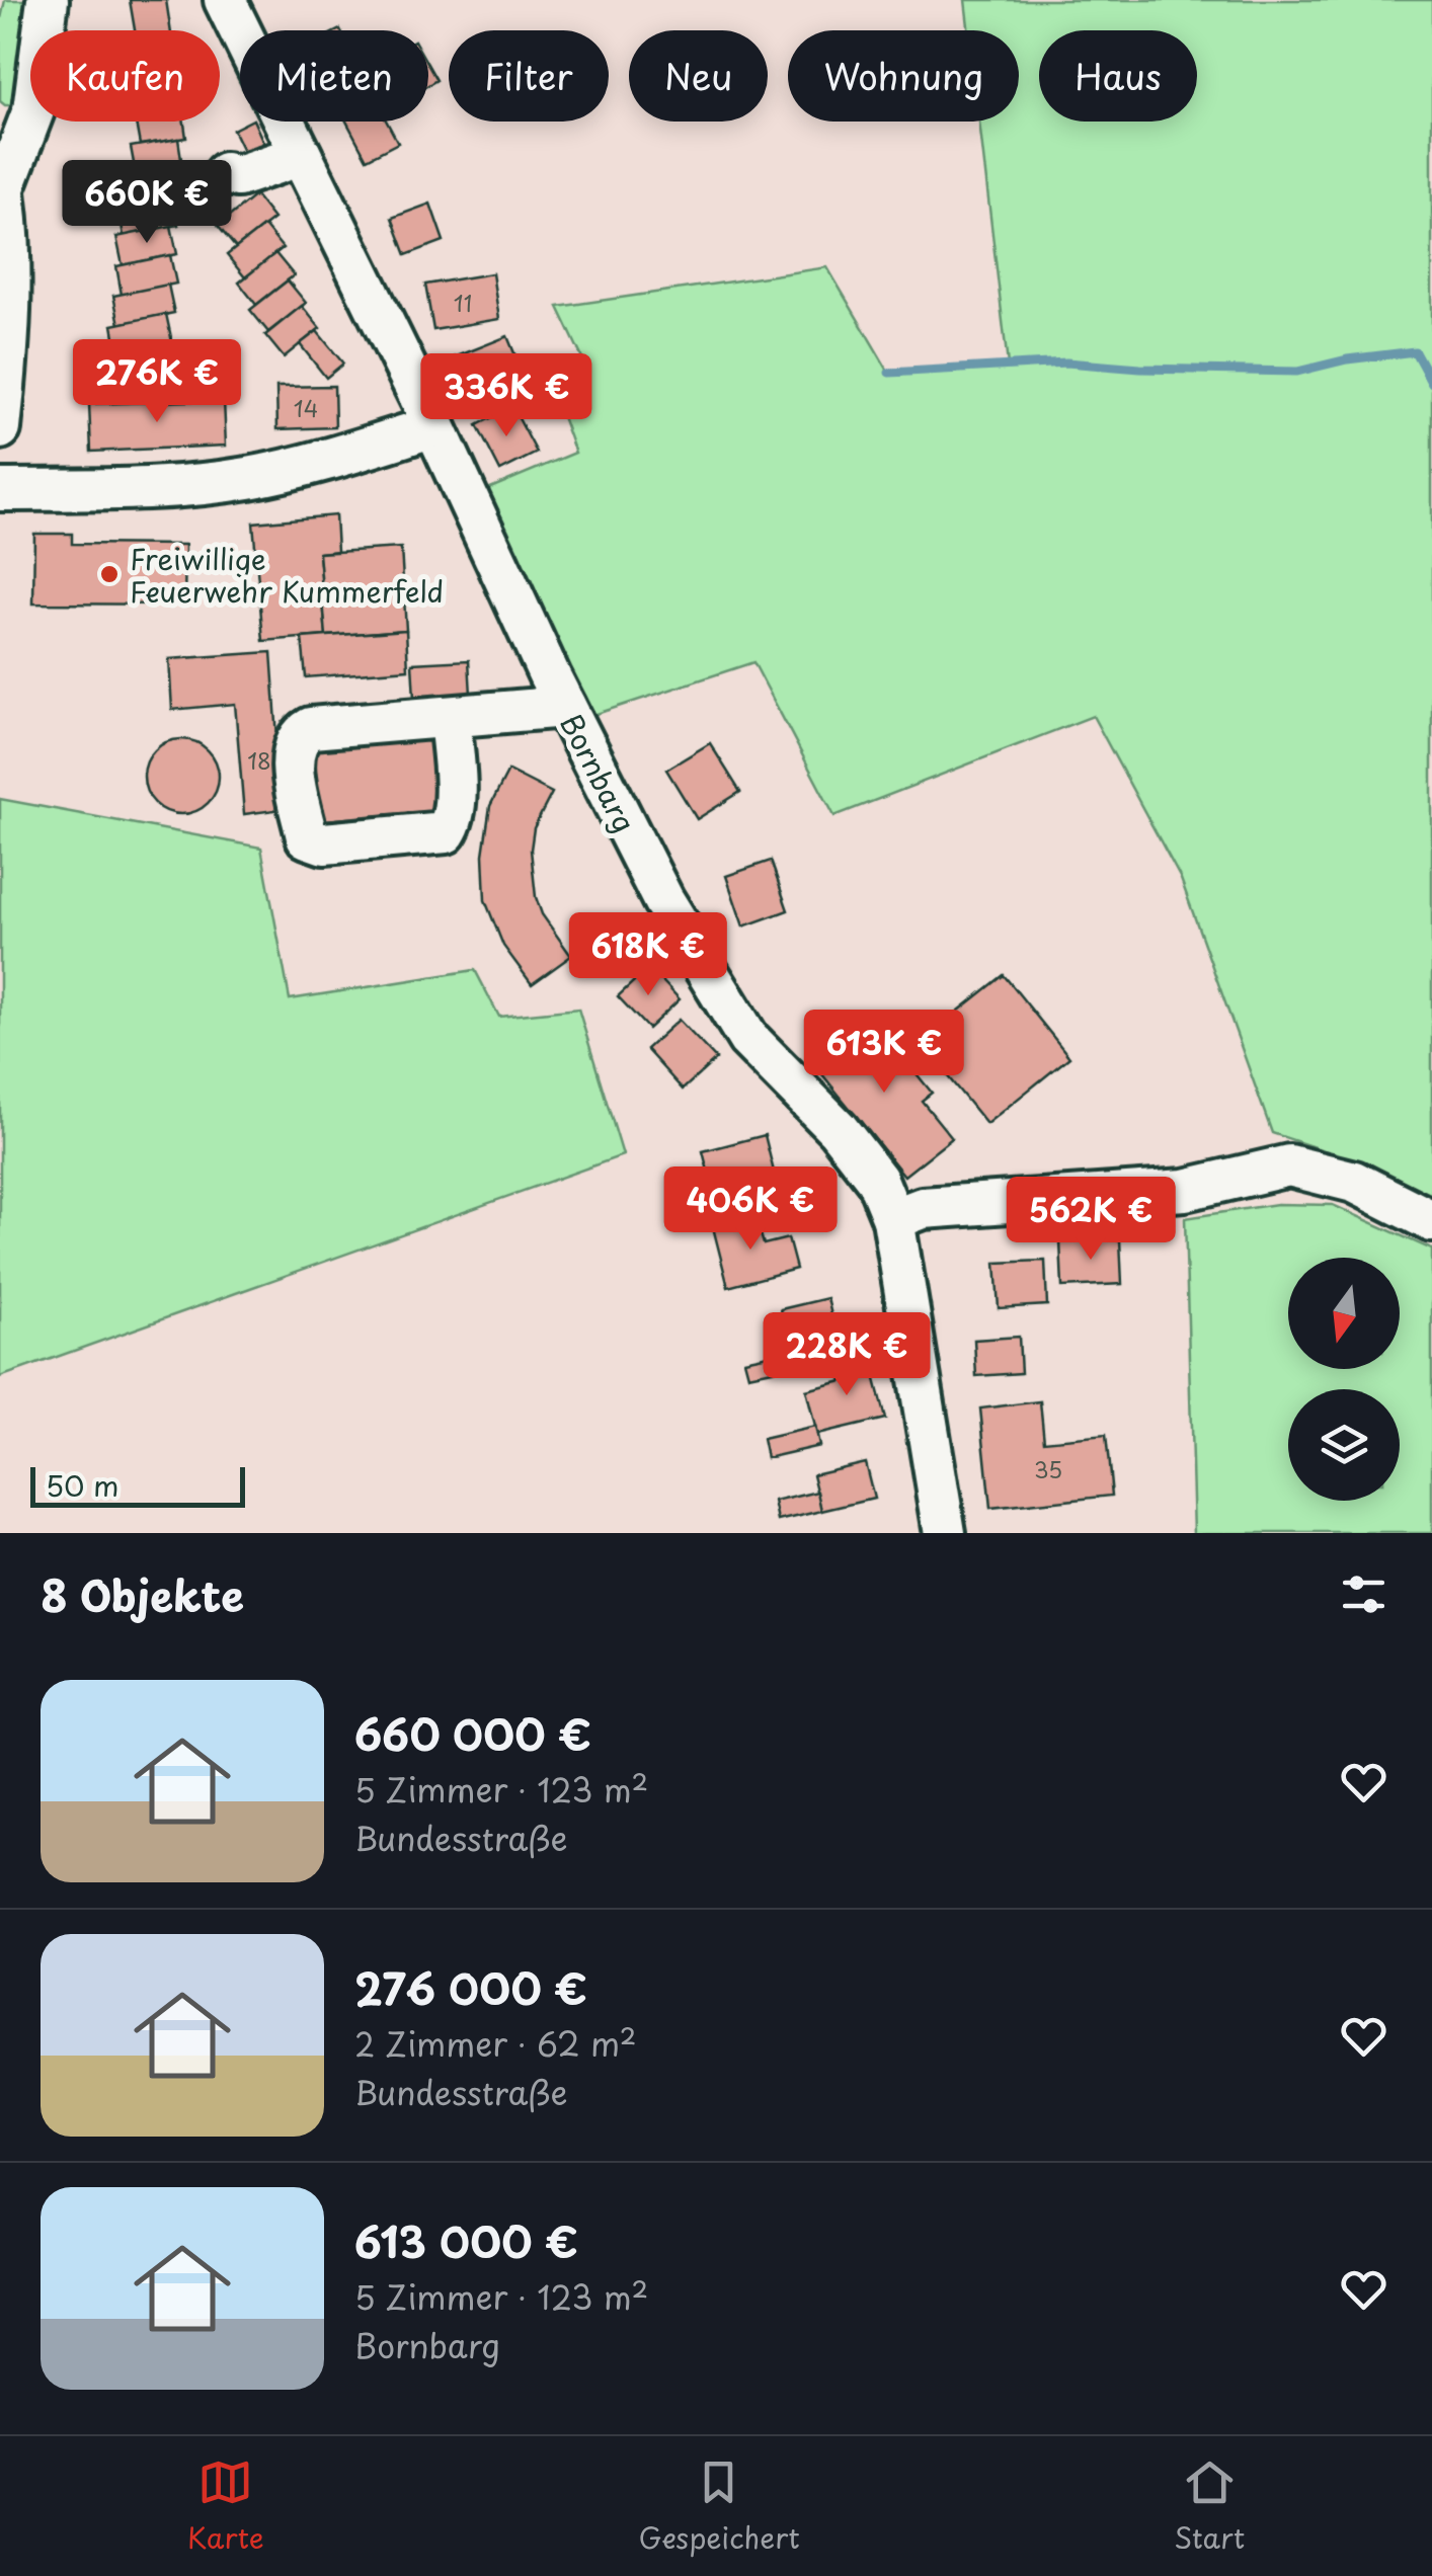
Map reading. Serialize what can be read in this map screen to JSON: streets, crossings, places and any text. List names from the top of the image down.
{
  "streets": {
    "street": ["Bornbarg"]
  },
  "places": ["Freiwillige Feuerwehr Kummerfeld"],
  "house_numbers": [
    "11",
    "14",
    "18",
    "35"
  ],
  "scale_bar": "50 m",
  "north": "bottom",
  "page": {
    "chip": [
      "Kaufen",
      "Mieten",
      "Filter",
      "Neu",
      "Wohnung",
      "Haus"
    ],
    "price": [
      "660K €",
      "276K €",
      "336K €",
      "618K €",
      "613K €",
      "406K €",
      "562K €",
      "228K €"
    ],
    "scale": "50 m",
    "heading": "8 Objekte",
    "list": [
      {
        "name": "660 000 €",
        "note": "5 Zimmer · 123 m² · Bundesstraße"
      },
      {
        "name": "276 000 €",
        "note": "2 Zimmer · 62 m² · Bundesstraße"
      },
      {
        "name": "613 000 €",
        "note": "5 Zimmer · 123 m² · Bornbarg"
      }
    ],
    "tabs": ["Karte", "Gespeichert", "Start"]
  }
}
